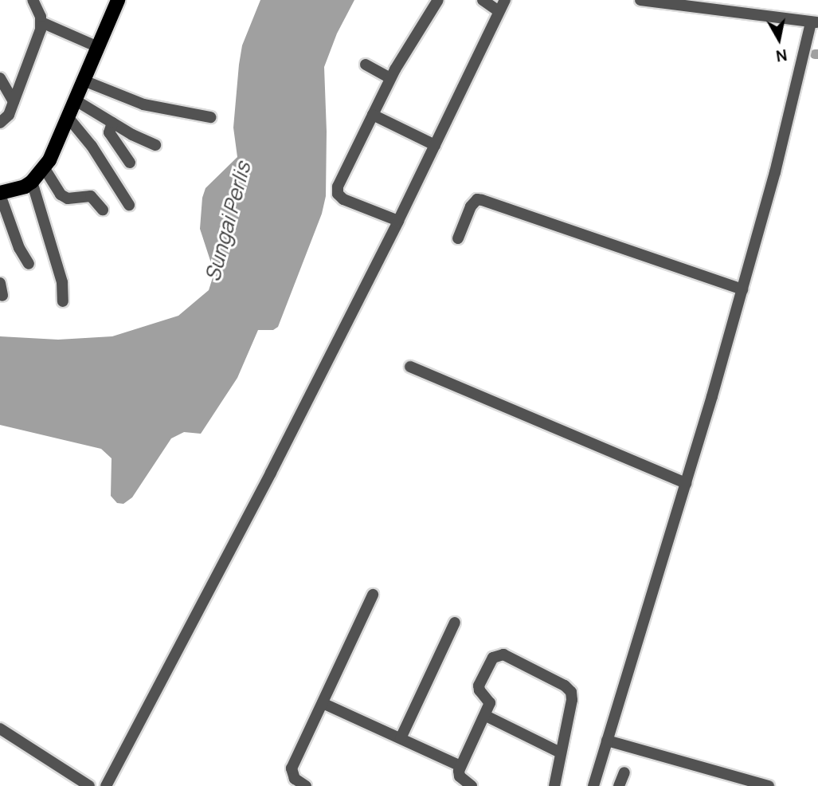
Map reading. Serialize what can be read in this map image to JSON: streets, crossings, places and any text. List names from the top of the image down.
{
  "water": ["Sungai Perlis"],
  "north": "bottom"
}
